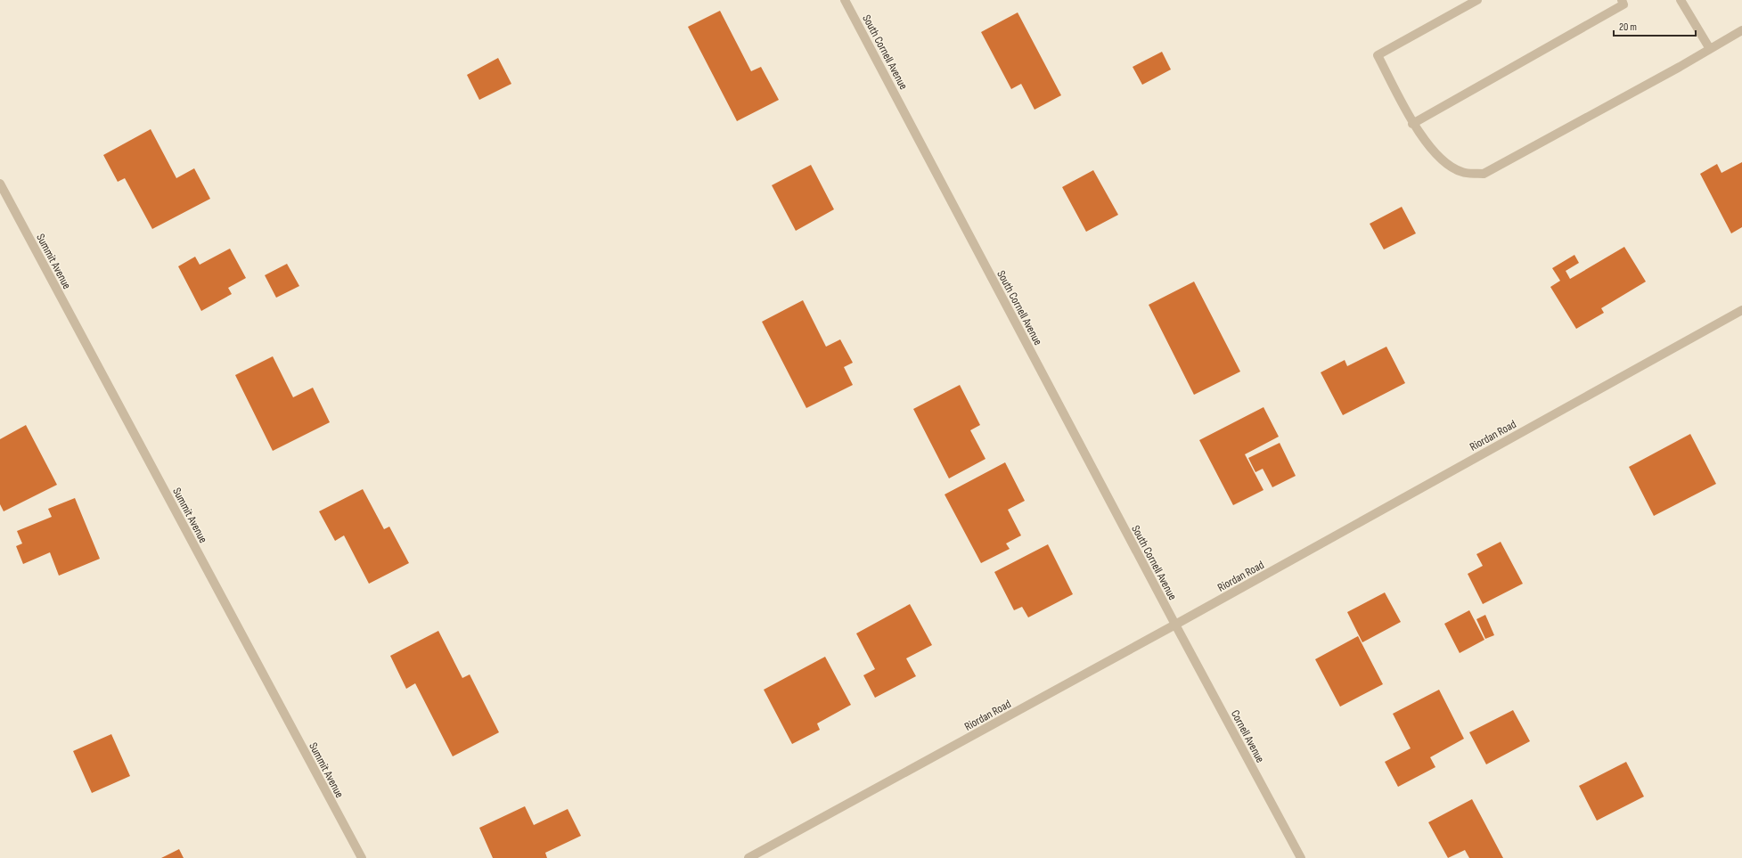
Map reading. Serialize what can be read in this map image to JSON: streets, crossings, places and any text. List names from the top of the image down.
{
  "streets": {
    "street": [
      "South Cornell Avenue",
      "Summit Avenue",
      "Riordan Road",
      "Cornell Avenue"
    ]
  },
  "crossings": [
    ["South Cornell Avenue", "Riordan Road"],
    ["South Cornell Avenue", "Cornell Avenue"],
    ["Riordan Road", "Cornell Avenue"]
  ],
  "scale_bar": "20 m"
}
